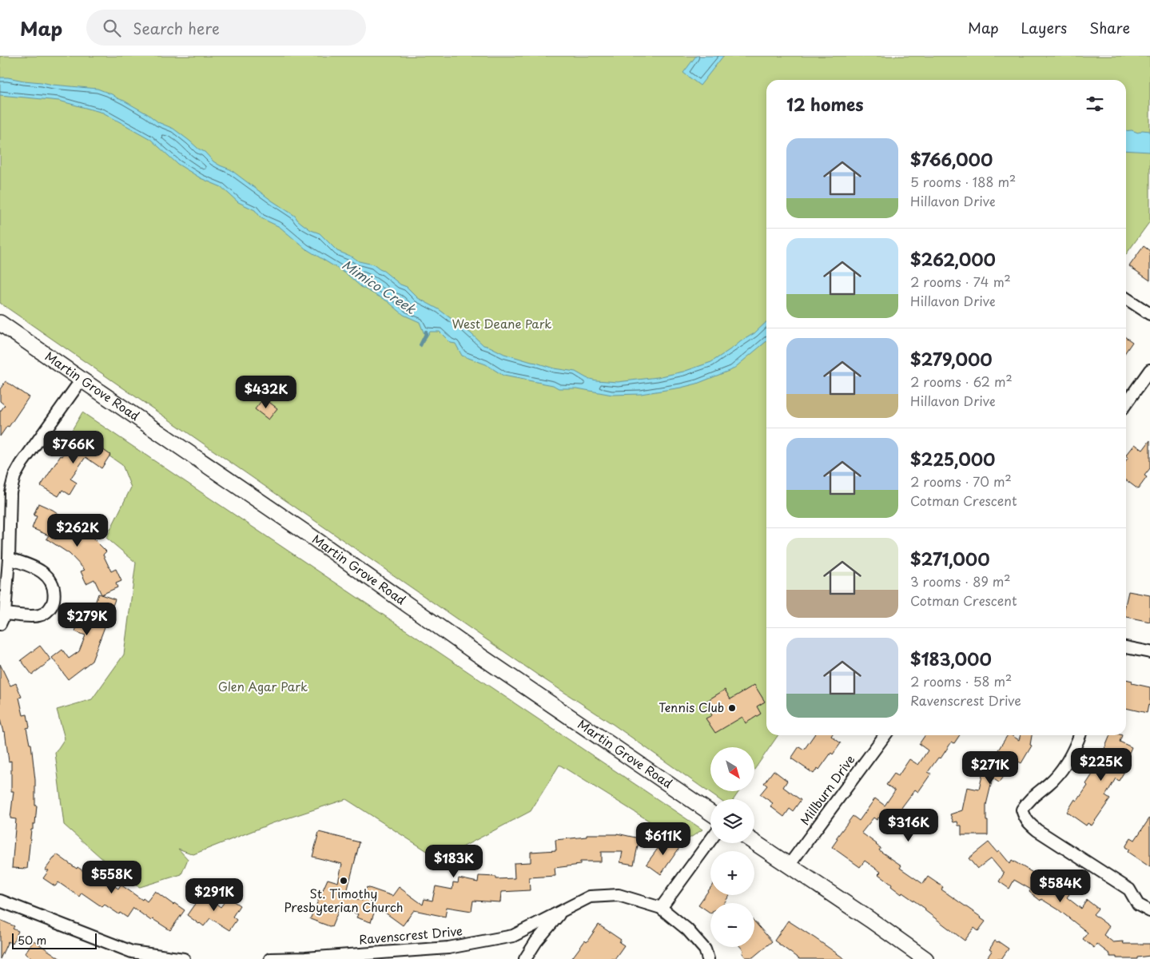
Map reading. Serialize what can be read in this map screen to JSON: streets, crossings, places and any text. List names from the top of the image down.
{
  "streets": {
    "main road": ["Martin Grove Road"],
    "street": ["Millburn Drive", "Ravenscrest Drive"]
  },
  "water": ["Mimico Creek"],
  "parks": ["West Deane Park", "Glen Agar Park"],
  "places": ["Tennis Club", "St. Timothy Presbyterian Church"],
  "scale_bar": "50 m",
  "north": "bottom right",
  "page": {
    "header": "Map",
    "search": "Search here",
    "nav": ["Map", "Layers", "Share"],
    "heading": "12 homes",
    "list": [
      {
        "name": "$766,000",
        "note": "5 rooms · 188 m² · Hillavon Drive"
      },
      {
        "name": "$262,000",
        "note": "2 rooms · 74 m² · Hillavon Drive"
      },
      {
        "name": "$279,000",
        "note": "2 rooms · 62 m² · Hillavon Drive"
      },
      {
        "name": "$225,000",
        "note": "2 rooms · 70 m² · Cotman Crescent"
      },
      {
        "name": "$271,000",
        "note": "3 rooms · 89 m² · Cotman Crescent"
      },
      {
        "name": "$183,000",
        "note": "2 rooms · 58 m² · Ravenscrest Drive"
      }
    ],
    "price": [
      "$432K",
      "$766K",
      "$262K",
      "$279K",
      "$225K",
      "$271K",
      "$316K",
      "$611K",
      "$183K",
      "$558K",
      "$584K",
      "$291K"
    ],
    "map_buttons": ["+", "−"],
    "scale": "50 m"
  }
}
